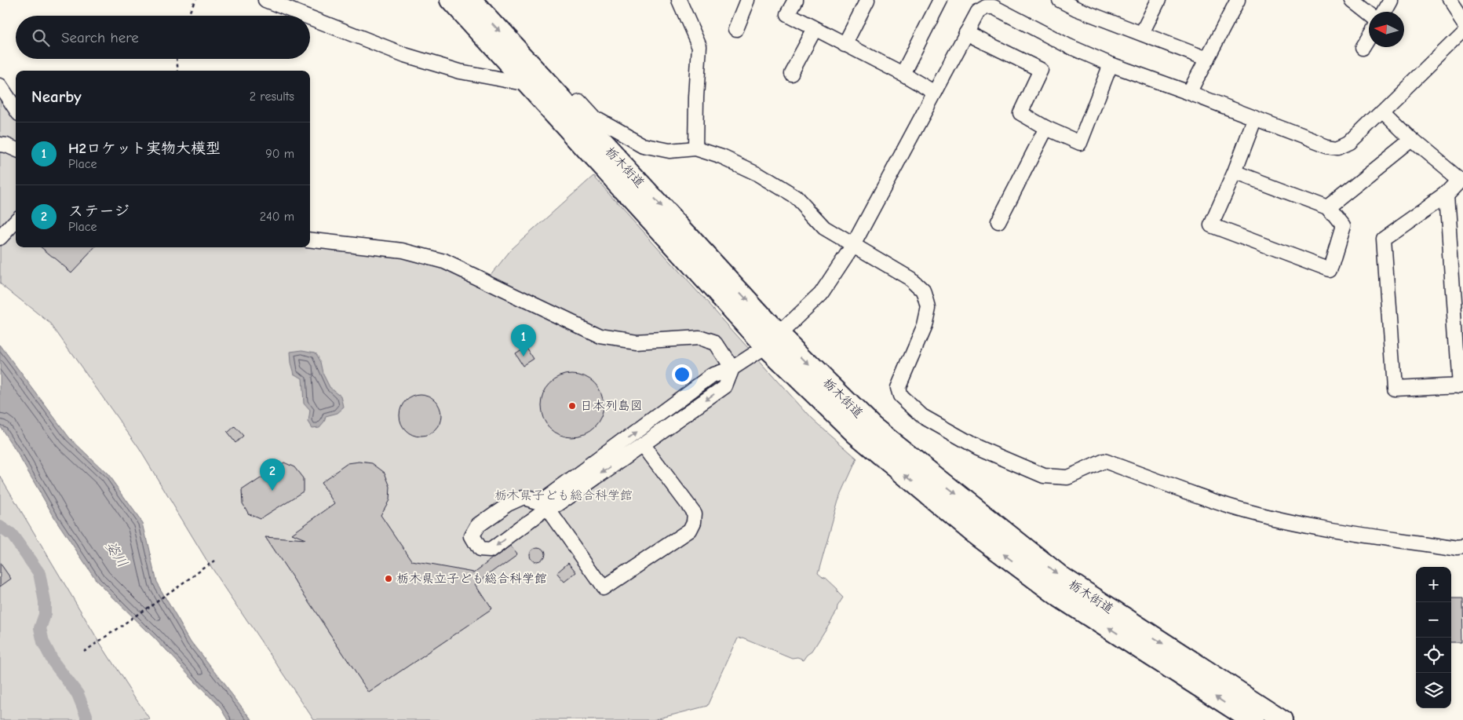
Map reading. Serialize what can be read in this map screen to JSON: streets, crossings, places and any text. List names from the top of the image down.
{
  "streets": {
    "highway": ["栃木街道"]
  },
  "water": ["姿川"],
  "parks": ["栃木県子ども総合科学館"],
  "places": ["日本列島図", "栃木県立子ども総合科学館"],
  "north": "left",
  "page": {
    "search": "Search here",
    "heading": ["Nearby", "2 results"],
    "list": [
      {
        "mark": "1",
        "name": "H2ロケット実物大模型",
        "note": "Place",
        "value": "90 m"
      },
      {
        "mark": "2",
        "name": "ステージ",
        "note": "Place",
        "value": "240 m"
      }
    ],
    "pins": ["1", "2"],
    "map_buttons": ["+", "−"]
  }
}
